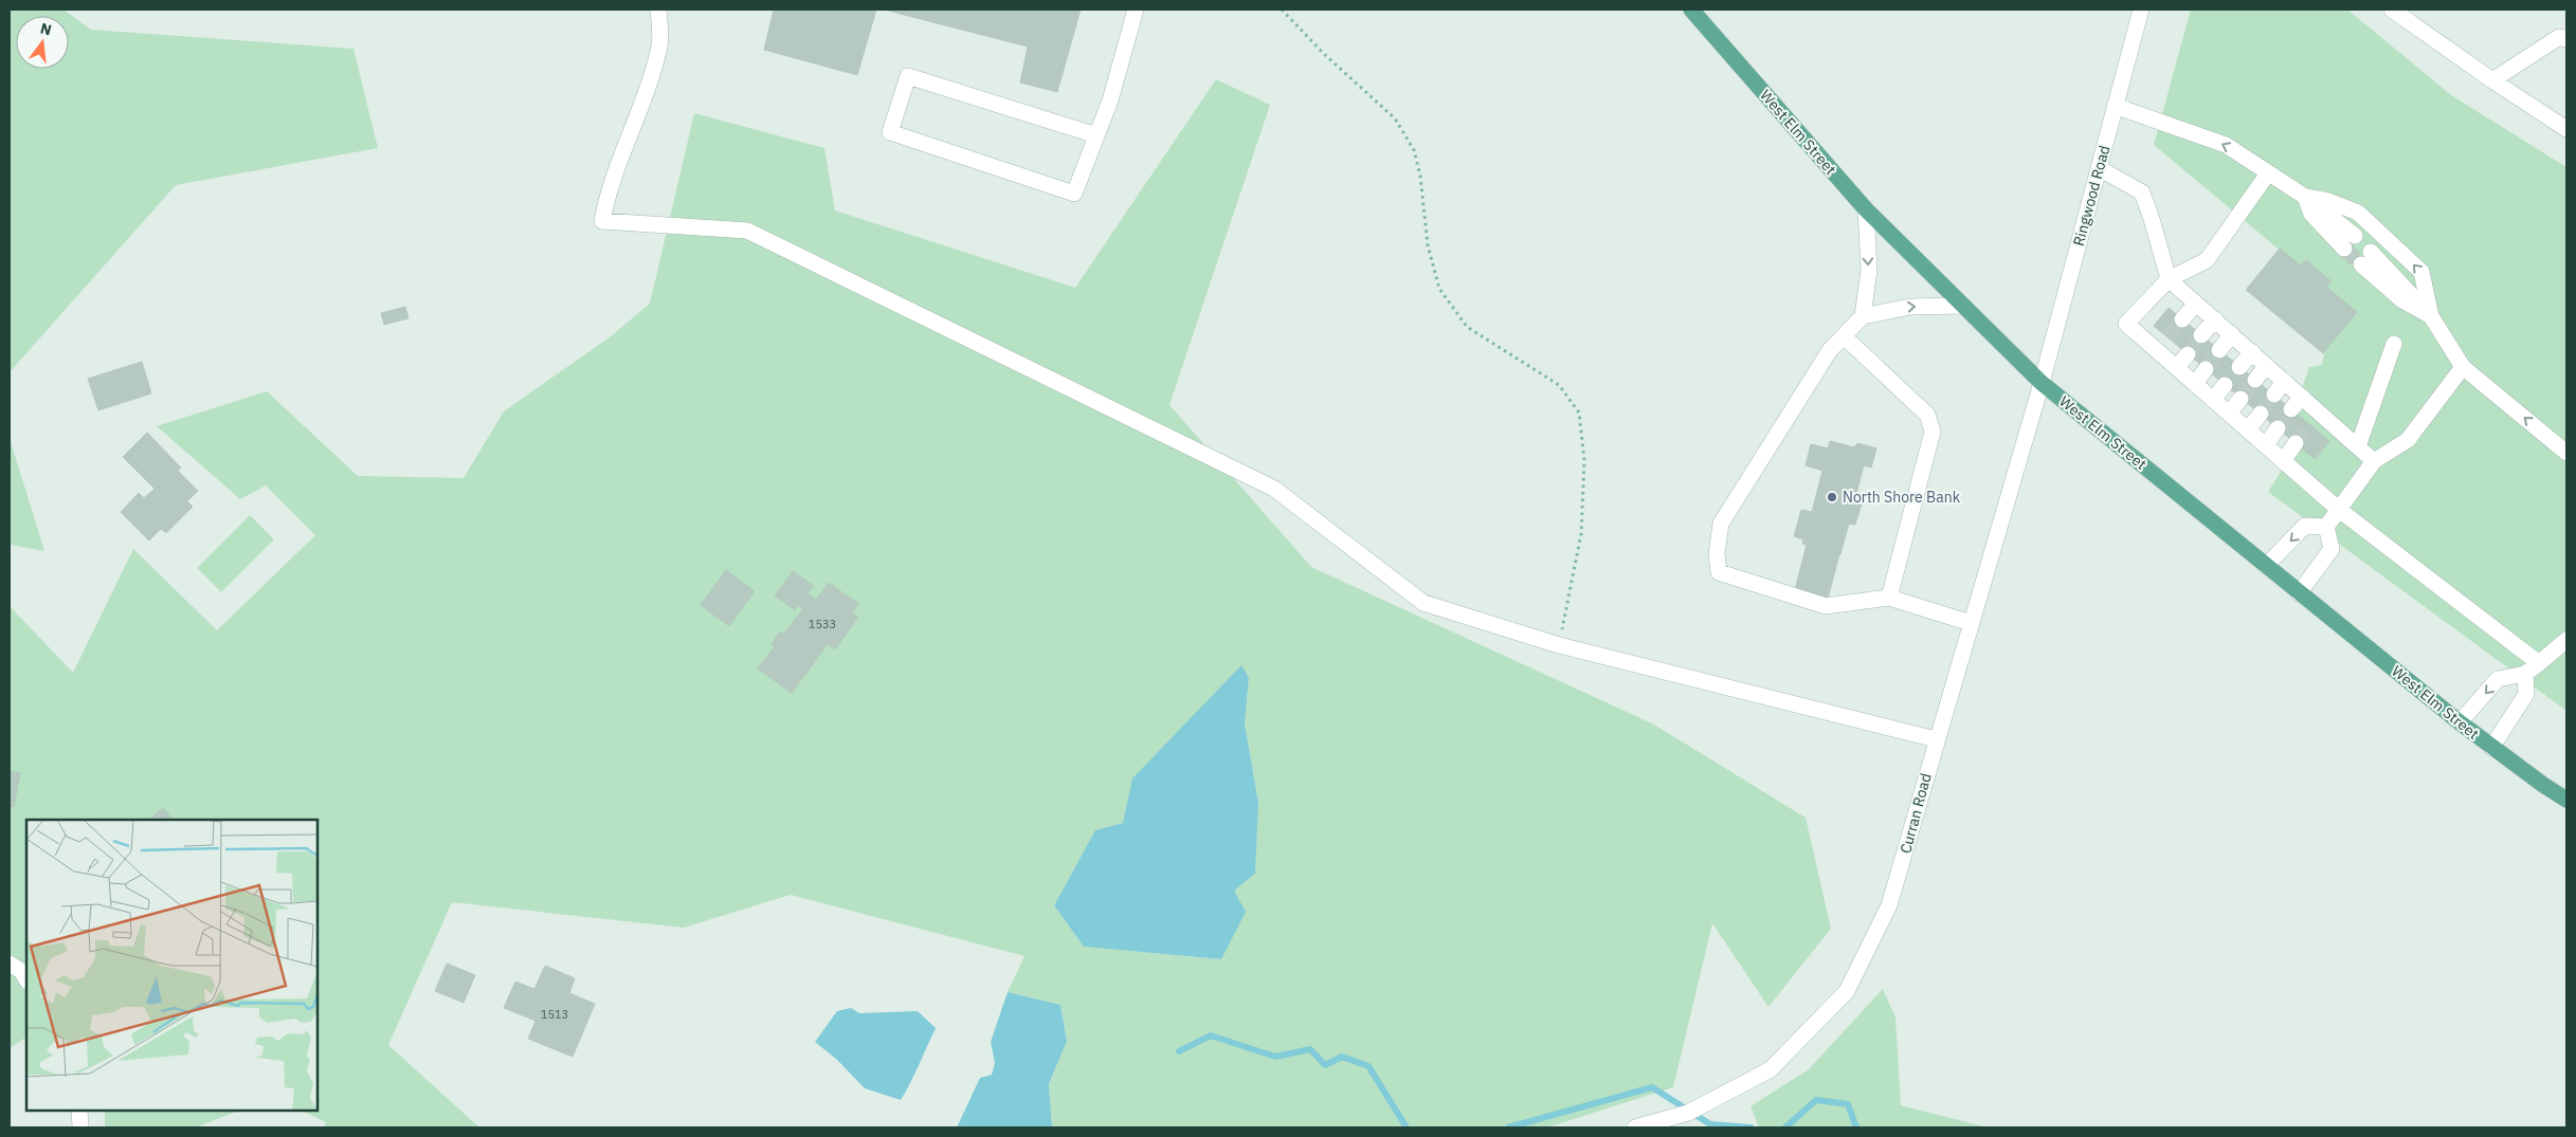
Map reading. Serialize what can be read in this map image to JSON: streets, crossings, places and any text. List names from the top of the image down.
{
  "streets": {
    "main road": ["West Elm Street"],
    "street": ["Ringwood Road", "Curran Road"]
  },
  "crossings": [
    ["West Elm Street", "Ringwood Road"],
    ["West Elm Street", "Curran Road"],
    ["Ringwood Road", "Curran Road"]
  ],
  "places": ["North Shore Bank"],
  "house_numbers": ["1533", "1513"],
  "north": "top"
}
